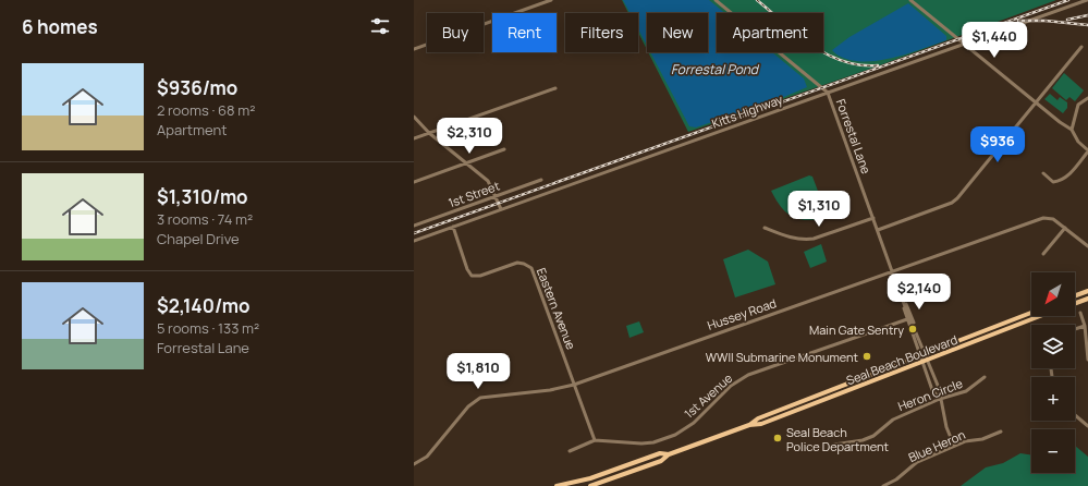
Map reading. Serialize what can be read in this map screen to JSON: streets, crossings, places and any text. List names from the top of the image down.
{
  "streets": {
    "main road": ["Seal Beach Boulevard"],
    "street": [
      "Kitts Highway",
      "Forrestal Lane",
      "1st Street",
      "Eastern Avenue",
      "Hussey Road",
      "Heron Circle",
      "1st Avenue",
      "Blue Heron"
    ]
  },
  "crossings": [
    ["Kitts Highway", "Forrestal Lane"],
    ["Kitts Highway", "Eastern Avenue"],
    ["Forrestal Lane", "Hussey Road"],
    ["Forrestal Lane", "Seal Beach Boulevard"],
    ["Forrestal Lane", "1st Avenue"],
    ["Eastern Avenue", "Hussey Road"],
    ["Eastern Avenue", "1st Avenue"]
  ],
  "water": ["Forrestal Pond"],
  "places": ["Main Gate Sentry", "WWII Submarine Monument", "Seal Beach Police Department"],
  "north": "bottom left",
  "page": {
    "heading": "6 homes",
    "chip": [
      "Buy",
      "Rent",
      "Filters",
      "New",
      "Apartment"
    ],
    "price": [
      "$1,440",
      "$2,310",
      "$936",
      "$1,310",
      "$2,140",
      "$1,810"
    ],
    "list": [
      {
        "name": "$936/mo",
        "note": "2 rooms · 68 m² · Apartment"
      },
      {
        "name": "$1,310/mo",
        "note": "3 rooms · 74 m² · Chapel Drive"
      },
      {
        "name": "$2,140/mo",
        "note": "5 rooms · 133 m² · Forrestal Lane"
      }
    ],
    "map_buttons": ["+", "−"]
  }
}
